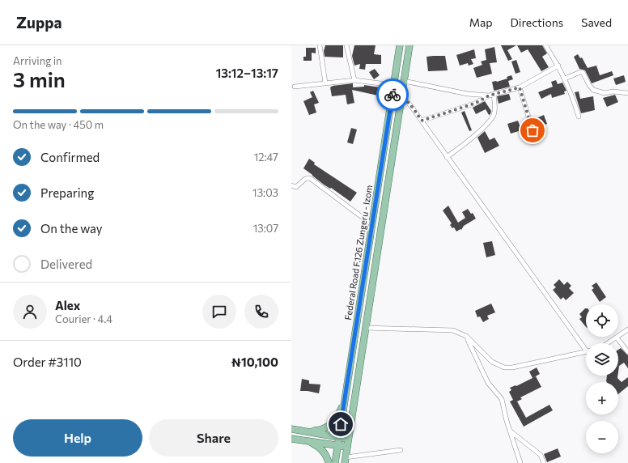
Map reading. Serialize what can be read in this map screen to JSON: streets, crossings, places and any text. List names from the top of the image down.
{
  "streets": {
    "main road": ["Federal Road F.126 Zungeru - Izom"]
  },
  "page": {
    "header": "Zuppa",
    "nav": ["Map", "Directions", "Saved"],
    "heading": ["3 min", "Arriving in", "13:12–13:17"],
    "panel": [
      "Alex",
      "Courier · 4.4",
      "Order #3110",
      "₦10,100"
    ],
    "bar": "On the way · 450 m",
    "list": [
      ["Confirmed", "12:47"],
      ["Preparing", "13:03"],
      ["On the way", "13:07"],
      "Delivered"
    ],
    "map_buttons": ["+", "−"],
    "buttons": ["Help", "Share"]
  }
}
